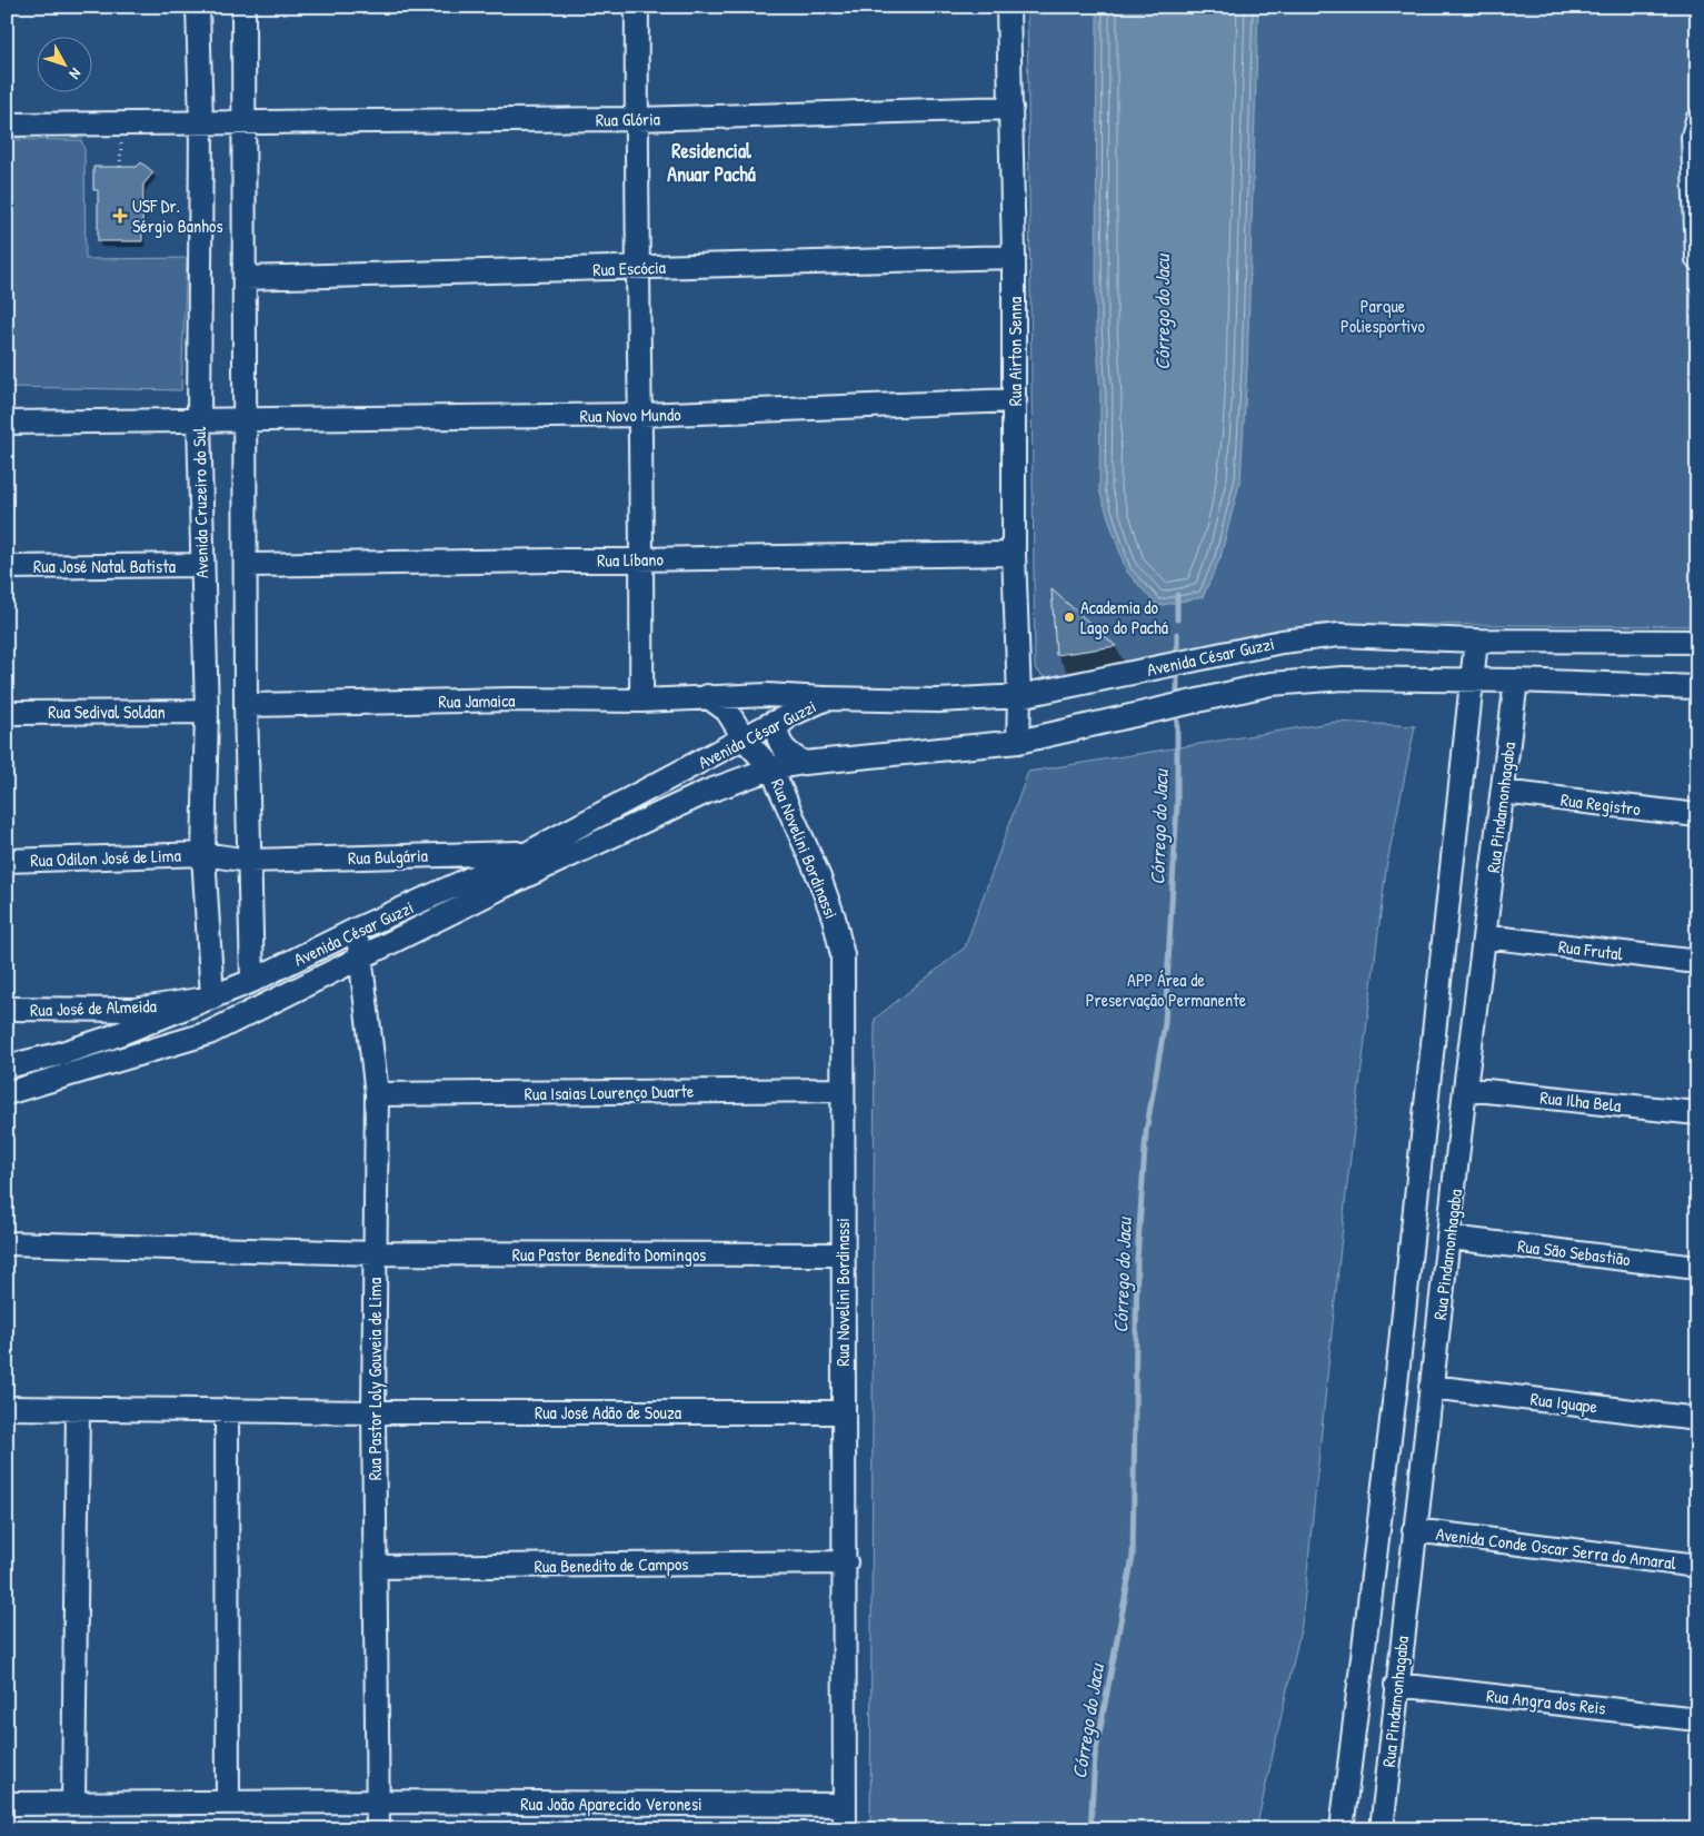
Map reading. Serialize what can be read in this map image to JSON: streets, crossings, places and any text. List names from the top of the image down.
{
  "streets": {
    "street": [
      "Rua Glória",
      "Rua Escócia",
      "Rua Airton Senna",
      "Rua Novo Mundo",
      "Avenida Cruzeiro do Sul",
      "Rua Líbano",
      "Rua José Natal Batista",
      "Avenida César Guzzi",
      "Rua Jamaica",
      "Rua Sedival Soldan",
      "Rua Registro",
      "Rua Pindamonhagaba",
      "Rua Novelini Bordinassi",
      "Rua Bulgária",
      "Rua Odilon José de Lima",
      "Rua Frutal",
      "Rua José de Almeida",
      "Rua Isaias Lourenço Duarte",
      "Rua Ilha Bela",
      "Rua São Sebastião",
      "Rua Pastor Benedito Domingos",
      "Rua Pastor Loly Gouveia de Lima",
      "Rua Iguape",
      "Rua José Adão de Souza",
      "Avenida Conde Oscar Serra do Amaral",
      "Rua Benedito de Campos",
      "Rua Angra dos Reis",
      "Rua João Aparecido Veronesi"
    ]
  },
  "crossings": [
    ["Rua Glória", "Rua Airton Senna"],
    ["Rua Glória", "Avenida Cruzeiro do Sul"],
    ["Rua Escócia", "Rua Airton Senna"],
    ["Rua Airton Senna", "Rua Novo Mundo"],
    ["Rua Airton Senna", "Rua Líbano"],
    ["Rua Airton Senna", "Avenida César Guzzi"],
    ["Rua Novo Mundo", "Avenida Cruzeiro do Sul"],
    ["Avenida Cruzeiro do Sul", "Rua José Natal Batista"],
    ["Avenida Cruzeiro do Sul", "Avenida César Guzzi"],
    ["Avenida Cruzeiro do Sul", "Rua Sedival Soldan"],
    ["Avenida Cruzeiro do Sul", "Rua Bulgária"],
    ["Avenida Cruzeiro do Sul", "Rua Odilon José de Lima"],
    ["Avenida Cruzeiro do Sul", "Rua José de Almeida"],
    ["Avenida César Guzzi", "Rua Jamaica"],
    ["Avenida César Guzzi", "Rua Pindamonhagaba"],
    ["Avenida César Guzzi", "Rua Novelini Bordinassi"],
    ["Avenida César Guzzi", "Rua Bulgária"],
    ["Avenida César Guzzi", "Rua José de Almeida"],
    ["Avenida César Guzzi", "Rua Pastor Loly Gouveia de Lima"],
    ["Rua Registro", "Rua Pindamonhagaba"],
    ["Rua Pindamonhagaba", "Rua Frutal"],
    ["Rua Pindamonhagaba", "Rua Ilha Bela"],
    ["Rua Pindamonhagaba", "Rua São Sebastião"],
    ["Rua Pindamonhagaba", "Rua Iguape"],
    ["Rua Pindamonhagaba", "Avenida Conde Oscar Serra do Amaral"],
    ["Rua Pindamonhagaba", "Rua Angra dos Reis"],
    ["Rua Novelini Bordinassi", "Rua Isaias Lourenço Duarte"],
    ["Rua Novelini Bordinassi", "Rua Pastor Benedito Domingos"],
    ["Rua Novelini Bordinassi", "Rua José Adão de Souza"],
    ["Rua Novelini Bordinassi", "Rua Benedito de Campos"],
    ["Rua Novelini Bordinassi", "Rua João Aparecido Veronesi"],
    ["Rua Bulgária", "Rua Odilon José de Lima"],
    ["Rua Isaias Lourenço Duarte", "Rua Pastor Loly Gouveia de Lima"],
    ["Rua Pastor Benedito Domingos", "Rua Pastor Loly Gouveia de Lima"],
    ["Rua Pastor Loly Gouveia de Lima", "Rua José Adão de Souza"],
    ["Rua Pastor Loly Gouveia de Lima", "Rua Benedito de Campos"],
    ["Rua Pastor Loly Gouveia de Lima", "Rua João Aparecido Veronesi"]
  ],
  "districts": ["Residencial Anuar Pachá"],
  "water": ["Córrego do Jacu"],
  "parks": ["Parque Poliesportivo", "APP Área de Preservação Permanente"],
  "places": {
    "health": ["USF Dr. Sérgio Banhos"],
    "other": ["Academia do Lago do Pachá"]
  },
  "north": "bottom right"
}
